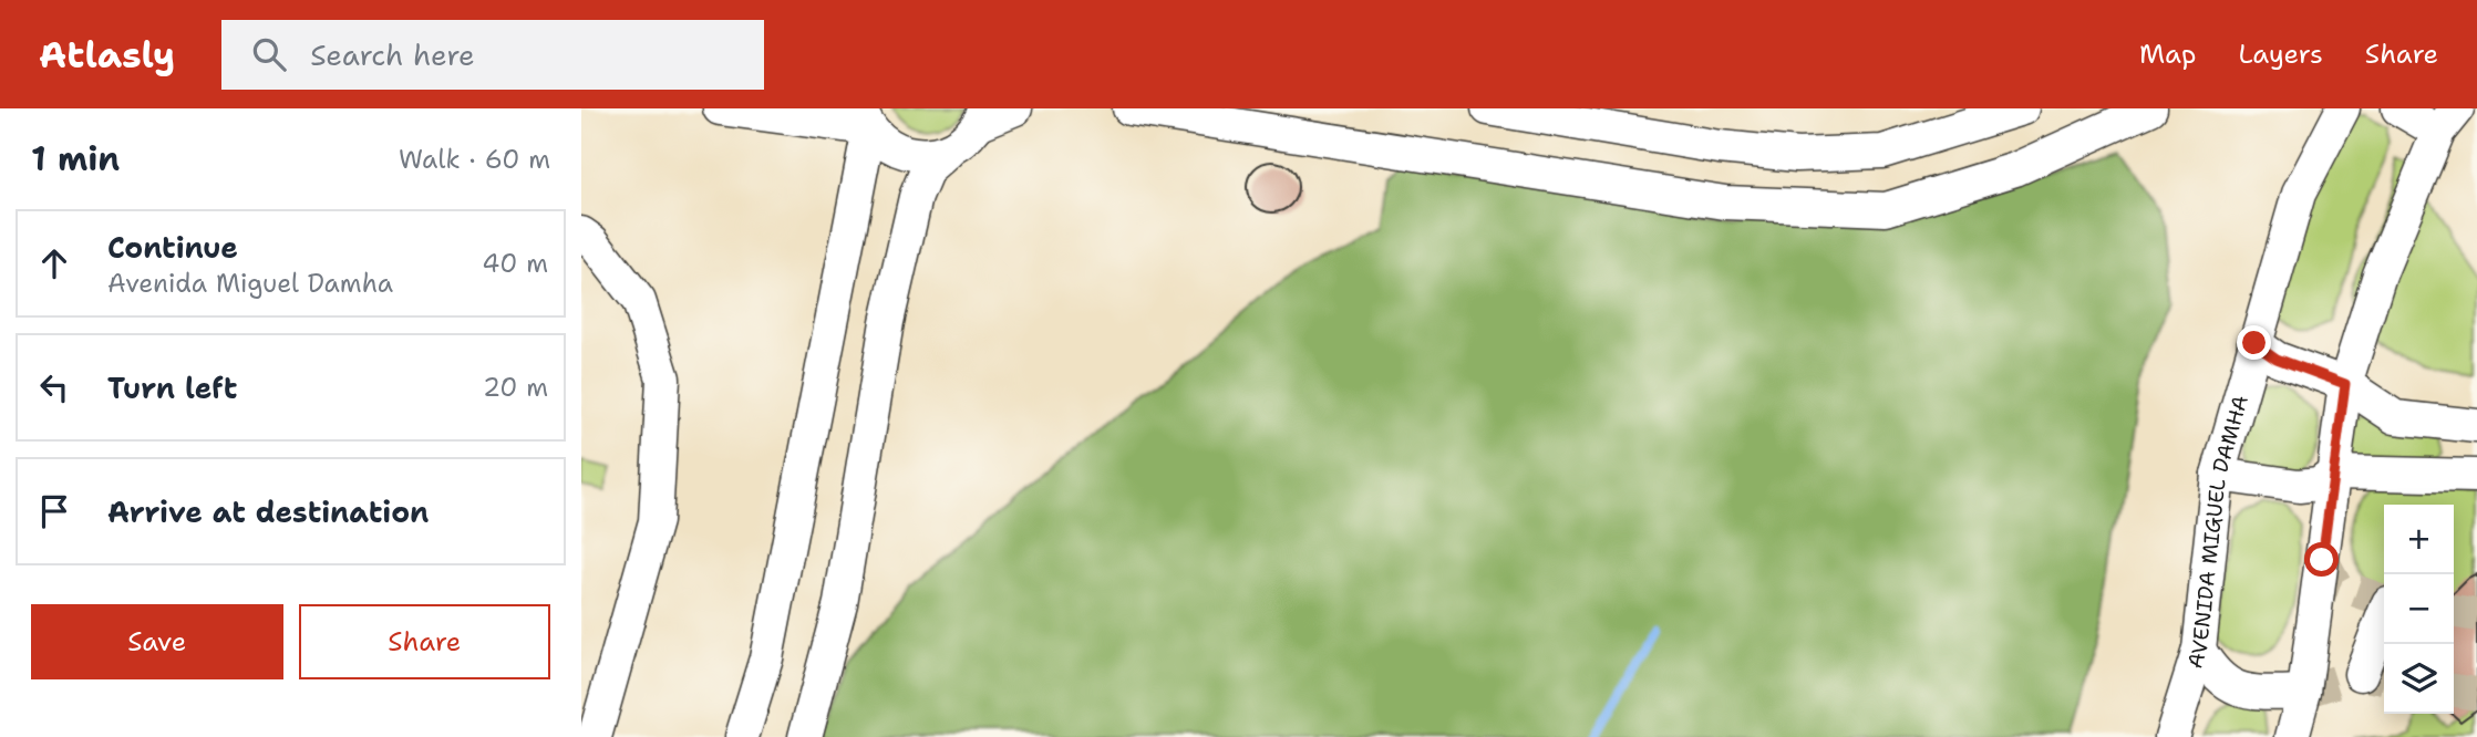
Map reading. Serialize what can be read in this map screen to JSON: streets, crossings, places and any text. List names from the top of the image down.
{
  "streets": {
    "street": ["AVENIDA MIGUEL DAMHA"]
  },
  "page": {
    "header": "Atlasly",
    "search": "Search here",
    "nav": ["Map", "Layers", "Share"],
    "heading": ["1 min", "Walk · 60 m"],
    "list": [
      ["Continue", "Avenida Miguel Damha", "40 m"],
      ["Turn left", "20 m"],
      "Arrive at destination"
    ],
    "map_buttons": ["+", "−"],
    "buttons": ["Save", "Share"]
  }
}
